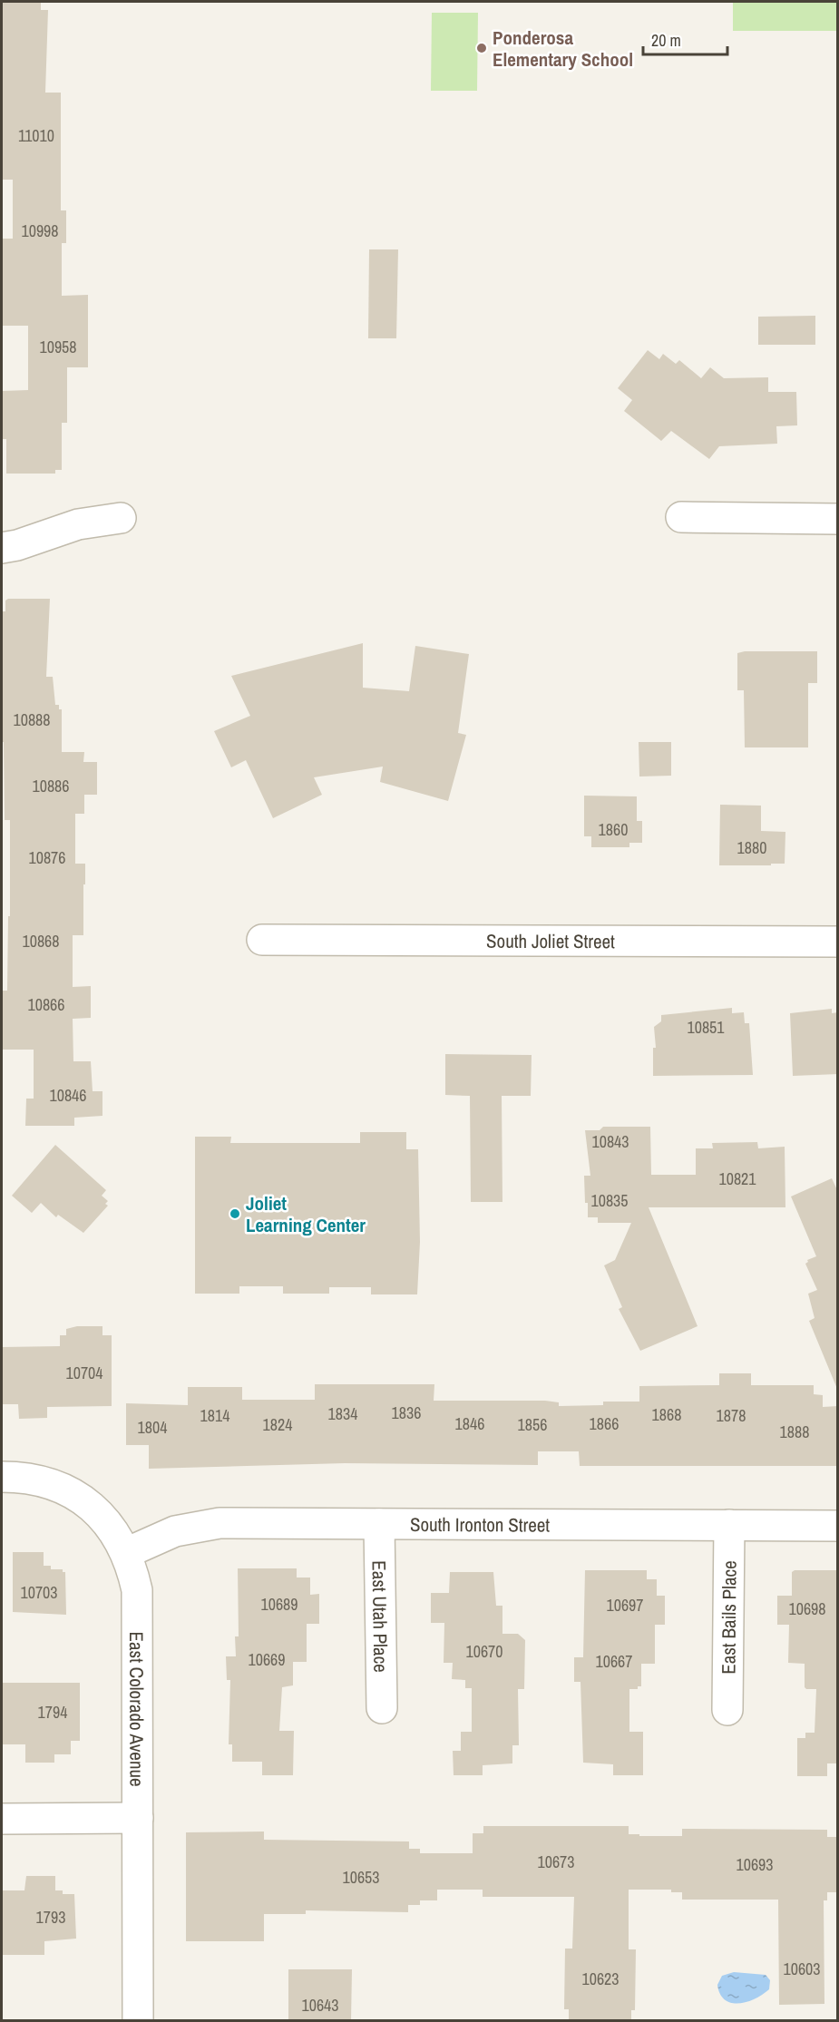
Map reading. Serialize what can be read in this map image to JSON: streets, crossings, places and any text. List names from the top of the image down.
{
  "streets": {
    "street": [
      "South Joliet Street",
      "South Ironton Street",
      "East Utah Place",
      "East Bails Place",
      "East Colorado Avenue"
    ]
  },
  "crossings": [
    ["South Ironton Street", "East Utah Place"],
    ["South Ironton Street", "East Bails Place"],
    ["South Ironton Street", "East Colorado Avenue"]
  ],
  "places": ["Ponderosa Elementary School", "Joliet Learning Center"],
  "house_numbers": [
    "11010",
    "10998",
    "10958",
    "10888",
    "10886",
    "1860",
    "1880",
    "10876",
    "10868",
    "10866",
    "10851",
    "10846",
    "10843",
    "10821",
    "10835",
    "10704",
    "1836",
    "1834",
    "1868",
    "1814",
    "1878",
    "1846",
    "1866",
    "1824",
    "1856",
    "1804",
    "1888",
    "10703",
    "10689",
    "10697",
    "10698",
    "10670",
    "10669",
    "10667",
    "1794",
    "10673",
    "10693",
    "10653",
    "1793",
    "10603",
    "10623",
    "10643"
  ],
  "scale_bar": "20 m"
}
